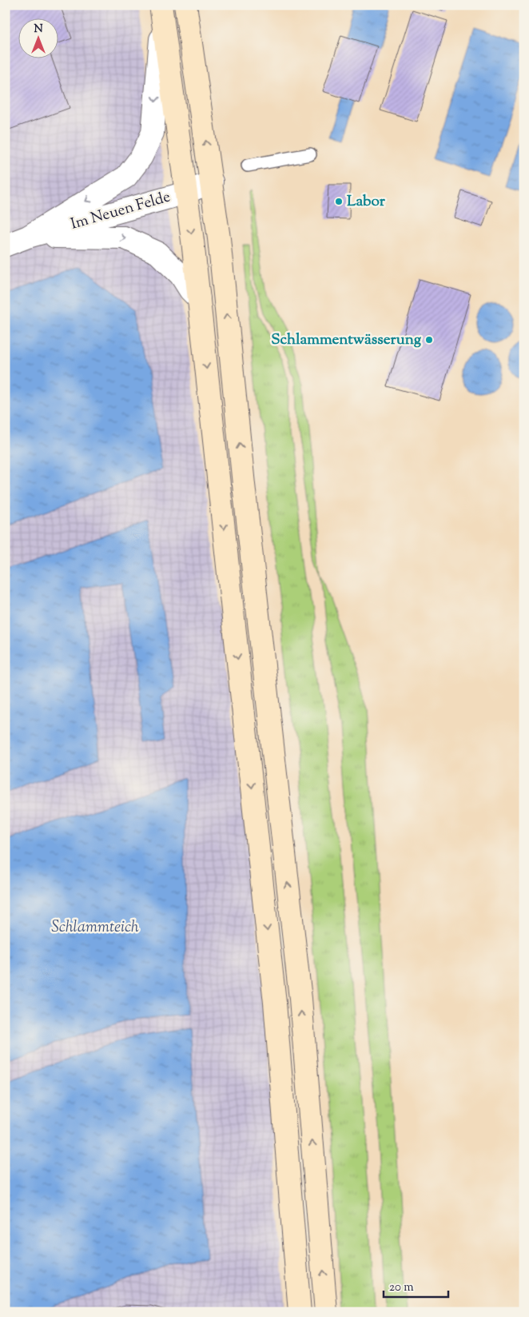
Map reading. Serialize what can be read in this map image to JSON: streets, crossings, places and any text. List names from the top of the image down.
{
  "streets": {
    "street": ["Im Neuen Felde"]
  },
  "water": ["Schlammteich"],
  "places": ["Labor", "Schlammentwässerung"],
  "scale_bar": "20 m",
  "north": "top"
}
